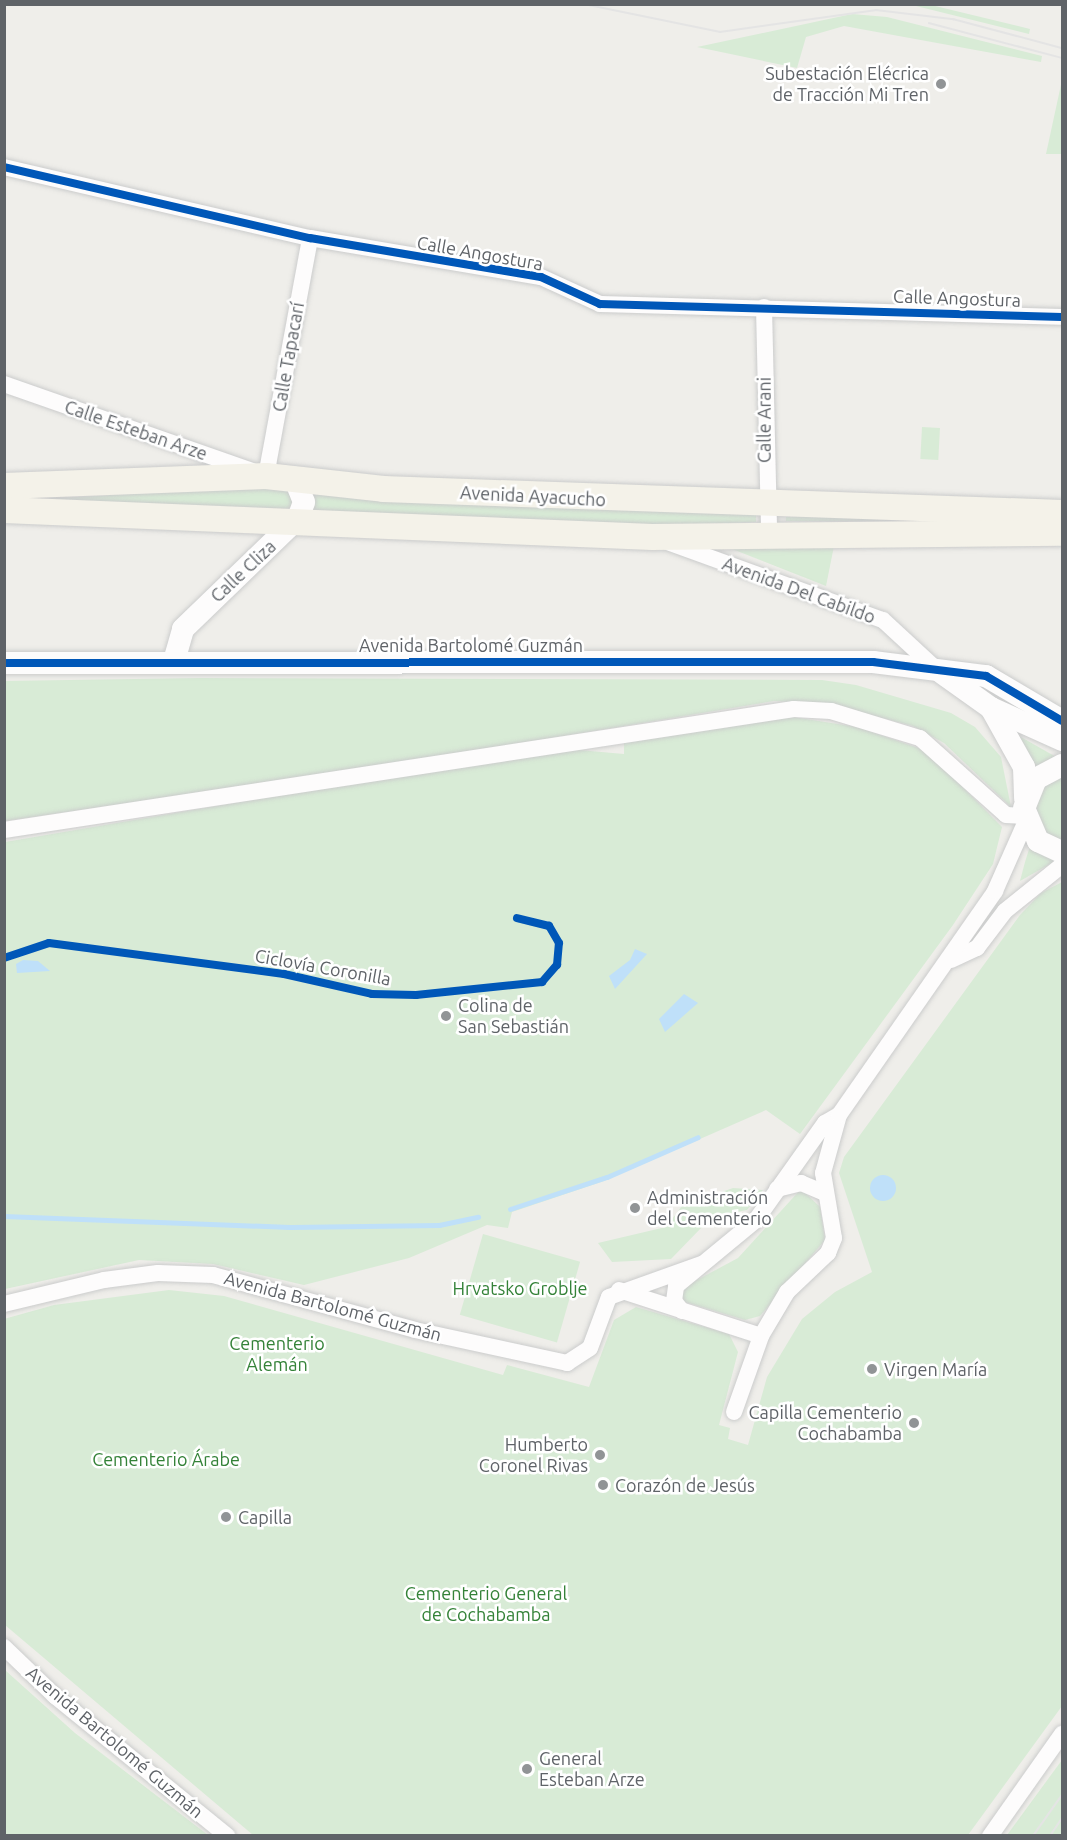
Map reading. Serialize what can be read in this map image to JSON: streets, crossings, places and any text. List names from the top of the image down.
{
  "streets": {
    "main road": ["Avenida Ayacucho"],
    "street": [
      "Calle Angostura",
      "Calle Tapacarí",
      "Calle Arani",
      "Calle Esteban Arze",
      "Calle Cliza",
      "Avenida Del Cabildo",
      "Avenida Bartolomé Guzmán"
    ],
    "cycle path": ["Ciclovía Coronilla"]
  },
  "crossings": [
    ["Calle Angostura", "Calle Tapacarí"],
    ["Calle Angostura", "Calle Arani"],
    ["Calle Tapacarí", "Calle Esteban Arze"],
    ["Calle Tapacarí", "Avenida Ayacucho"],
    ["Calle Arani", "Avenida Ayacucho"],
    ["Calle Esteban Arze", "Avenida Ayacucho"],
    ["Avenida Ayacucho", "Calle Cliza"],
    ["Avenida Ayacucho", "Avenida Del Cabildo"],
    ["Calle Cliza", "Avenida Bartolomé Guzmán"],
    ["Avenida Del Cabildo", "Avenida Bartolomé Guzmán"]
  ],
  "parks": [
    "Hrvatsko Groblje",
    "Cementerio Alemán",
    "Cementerio Árabe",
    "Cementerio General de Cochabamba"
  ],
  "places": [
    "Subestación Elécrica de Tracción Mi Tren",
    "Colina de San Sebastián",
    "Administración del Cementerio",
    "Virgen María",
    "Capilla Cementerio Cochabamba",
    "Humberto Coronel Rivas",
    "Corazón de Jesús",
    "Capilla",
    "General Esteban Arze"
  ]
}
